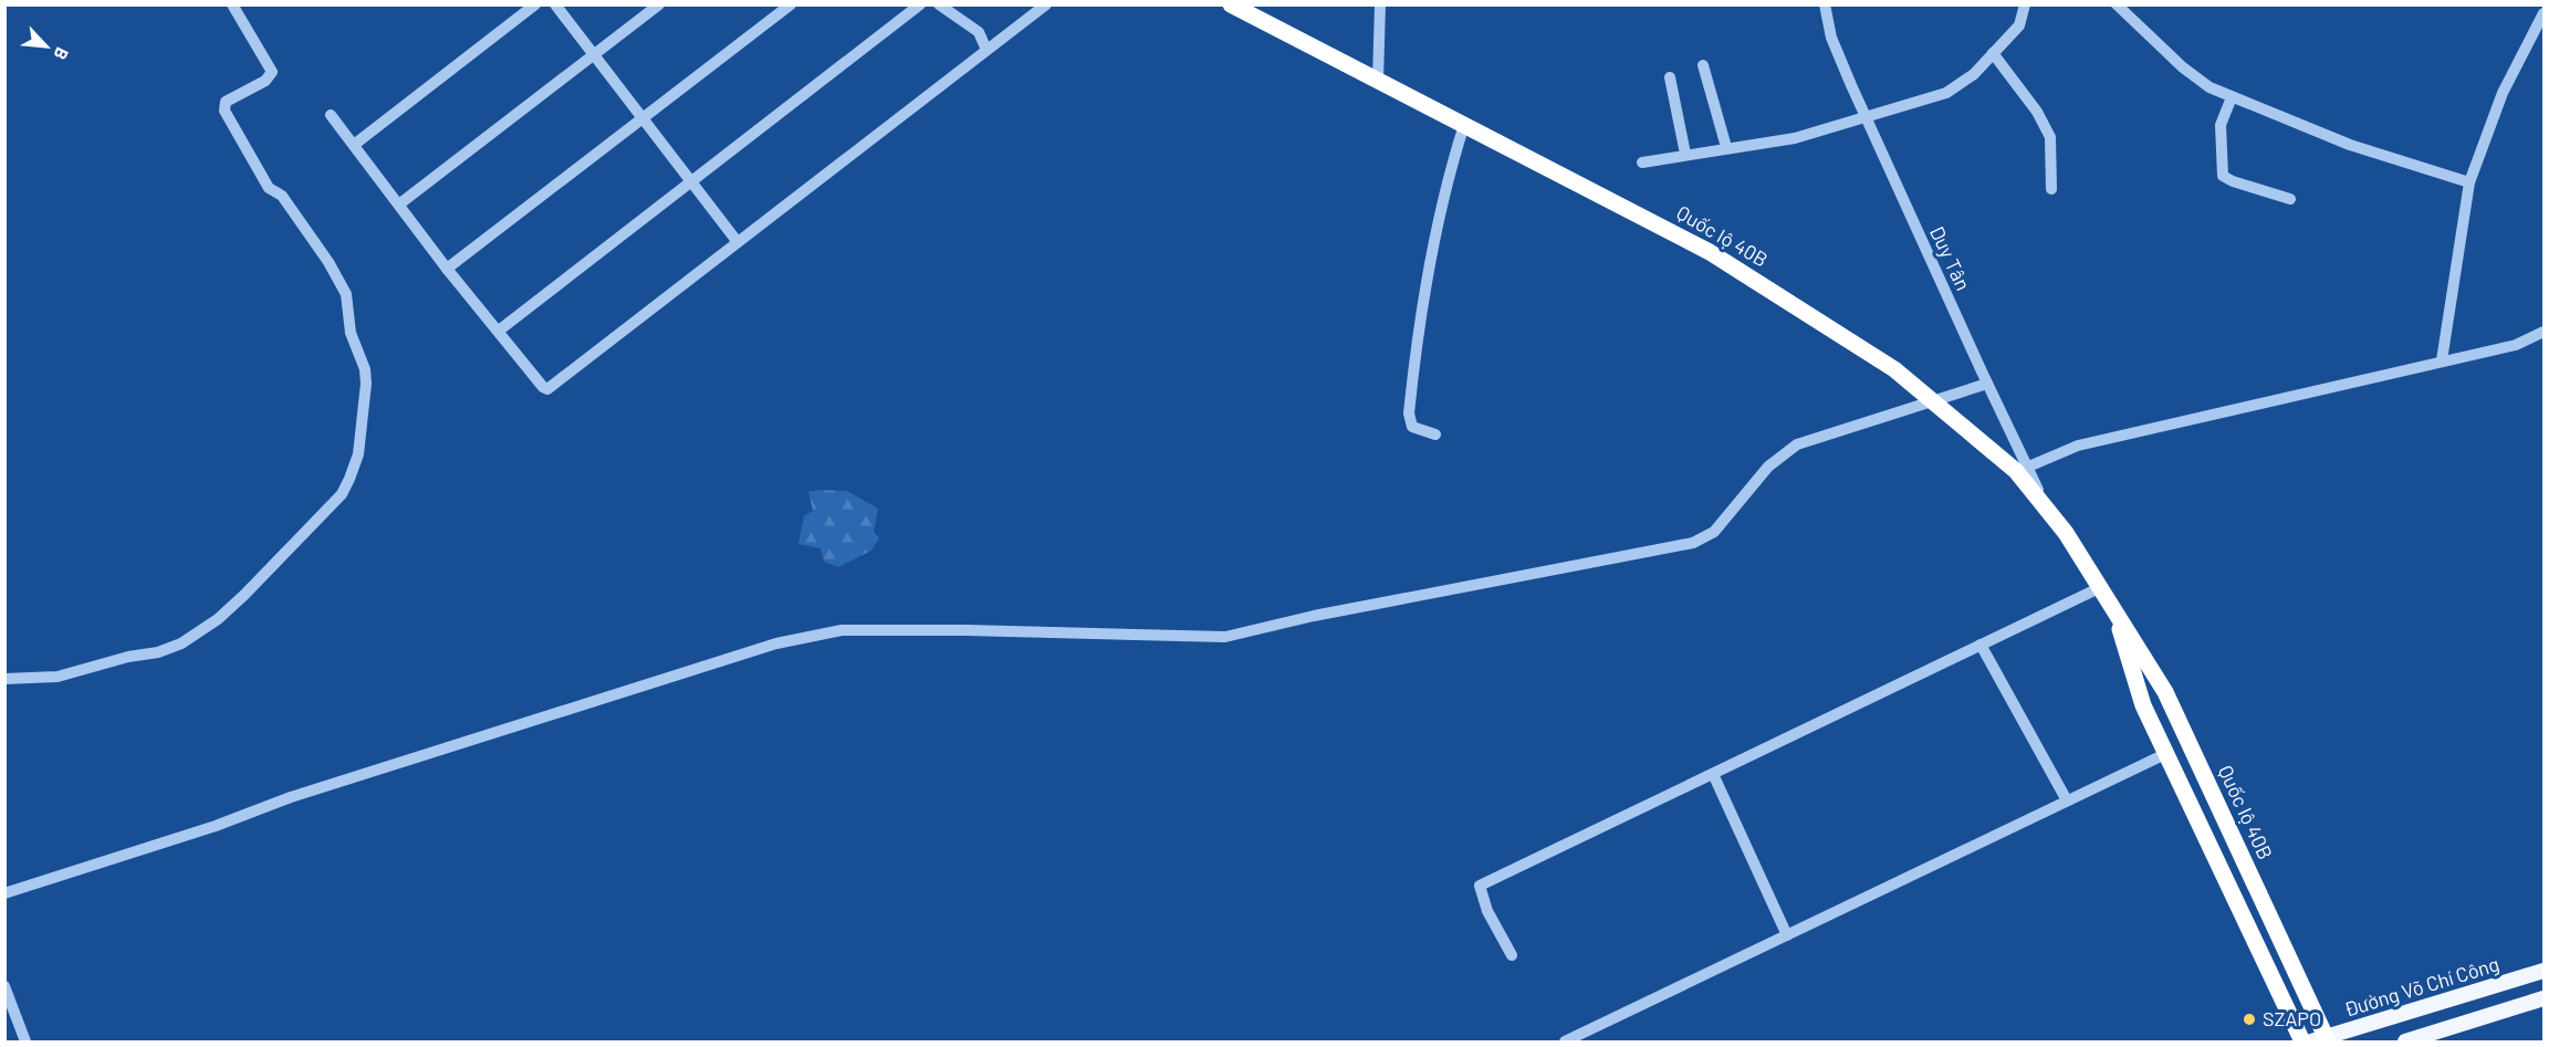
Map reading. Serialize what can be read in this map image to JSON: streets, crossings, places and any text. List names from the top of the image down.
{
  "streets": {
    "highway": ["Quốc lộ 40B"],
    "main road": ["Đường Võ Chí Công"],
    "street": ["Duy Tân"]
  },
  "crossings": [
    ["Quốc lộ 40B", "Duy Tân"],
    ["Quốc lộ 40B", "Đường Võ Chí Công"]
  ],
  "places": ["SZAPO"],
  "north": "bottom right"
}
